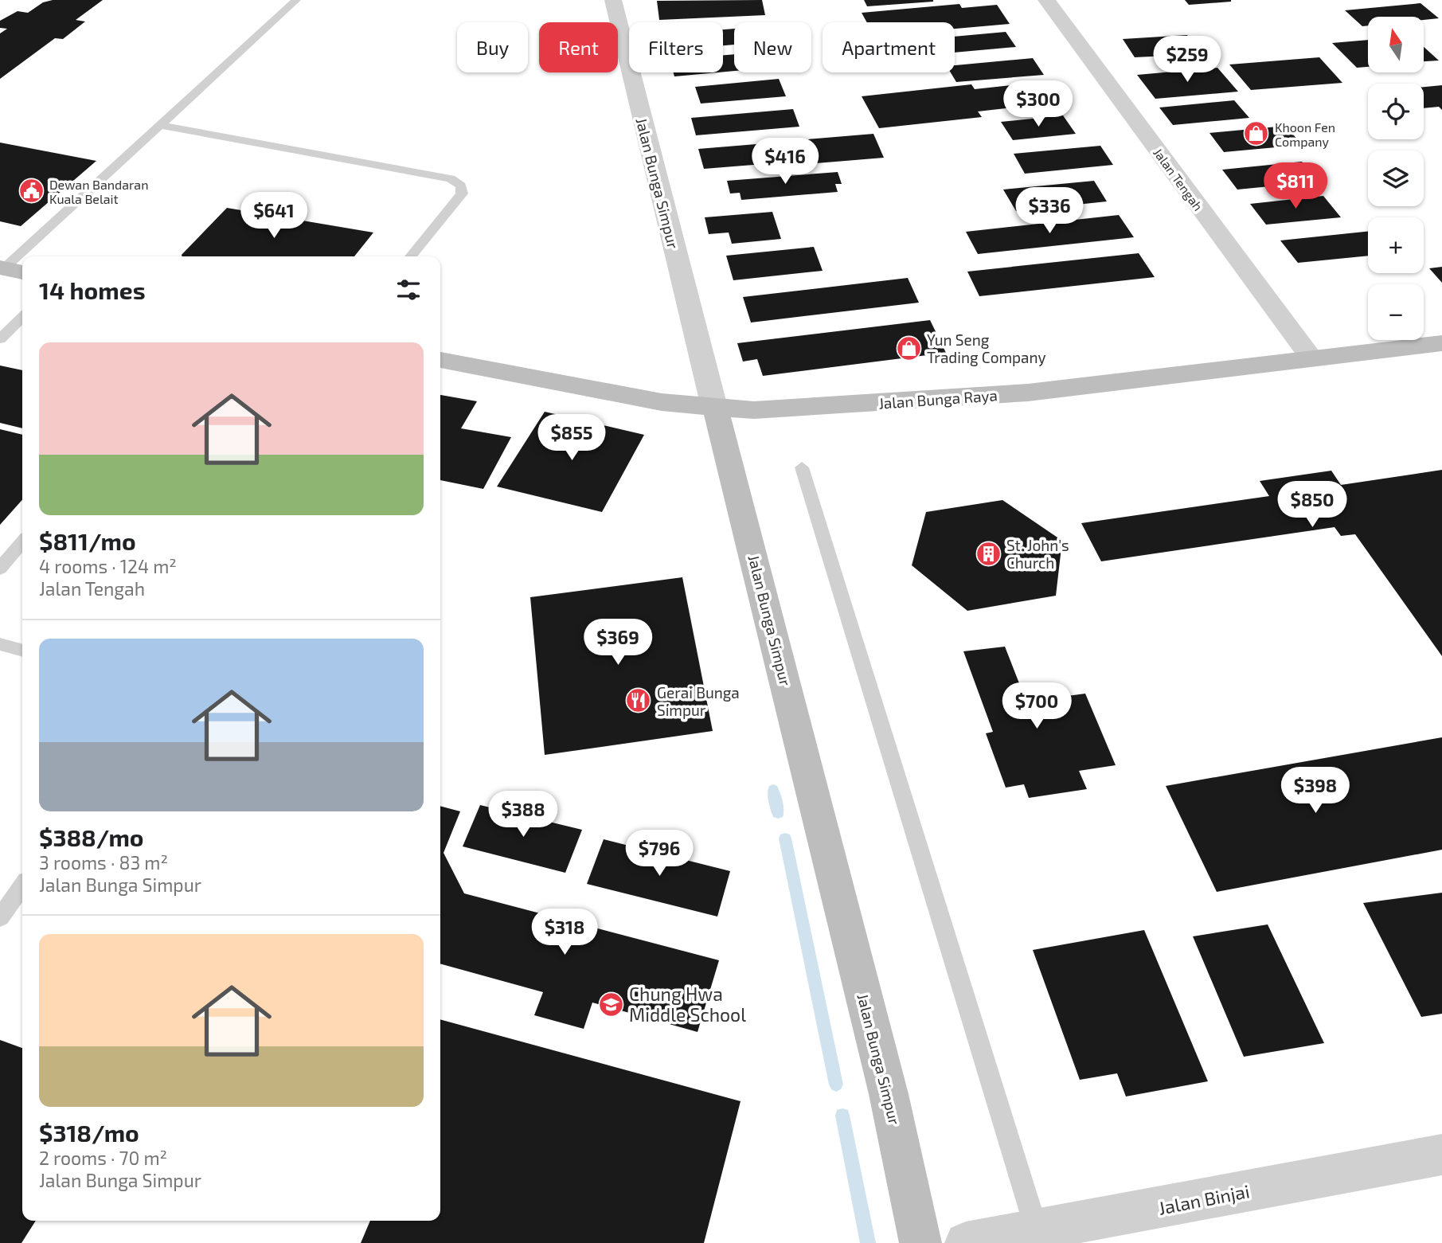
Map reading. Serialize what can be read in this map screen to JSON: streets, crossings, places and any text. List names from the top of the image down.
{
  "streets": {
    "street": [
      "Jalan Tengah",
      "Jalan Bunga Simpur",
      "Jalan Bunga Raya",
      "Jalan Binjai"
    ]
  },
  "crossings": [
    ["Jalan Tengah", "Jalan Bunga Raya"],
    ["Jalan Bunga Simpur", "Jalan Bunga Raya"]
  ],
  "places": {
    "shop": ["Khoon Fen Company", "Yun Seng Trading Company"],
    "public building": ["Dewan Bandaran Kuala Belait"],
    "building": ["St. John's Church"],
    "restaurant": ["Gerai Bunga Simpur"],
    "school or university": ["Chung Hwa Middle School"]
  },
  "north": "top",
  "page": {
    "map_buttons": ["+", "−"],
    "chip": [
      "Buy",
      "Rent",
      "Filters",
      "New",
      "Apartment"
    ],
    "price": [
      "$259",
      "$300",
      "$416",
      "$811",
      "$336",
      "$641",
      "$855",
      "$850",
      "$369",
      "$700",
      "$398",
      "$388",
      "$796",
      "$318"
    ],
    "heading": "14 homes",
    "list": [
      {
        "name": "$811/mo",
        "note": "4 rooms · 124 m² · Jalan Tengah"
      },
      {
        "name": "$388/mo",
        "note": "3 rooms · 83 m² · Jalan Bunga Simpur"
      },
      {
        "name": "$318/mo",
        "note": "2 rooms · 70 m² · Jalan Bunga Simpur"
      }
    ]
  }
}
